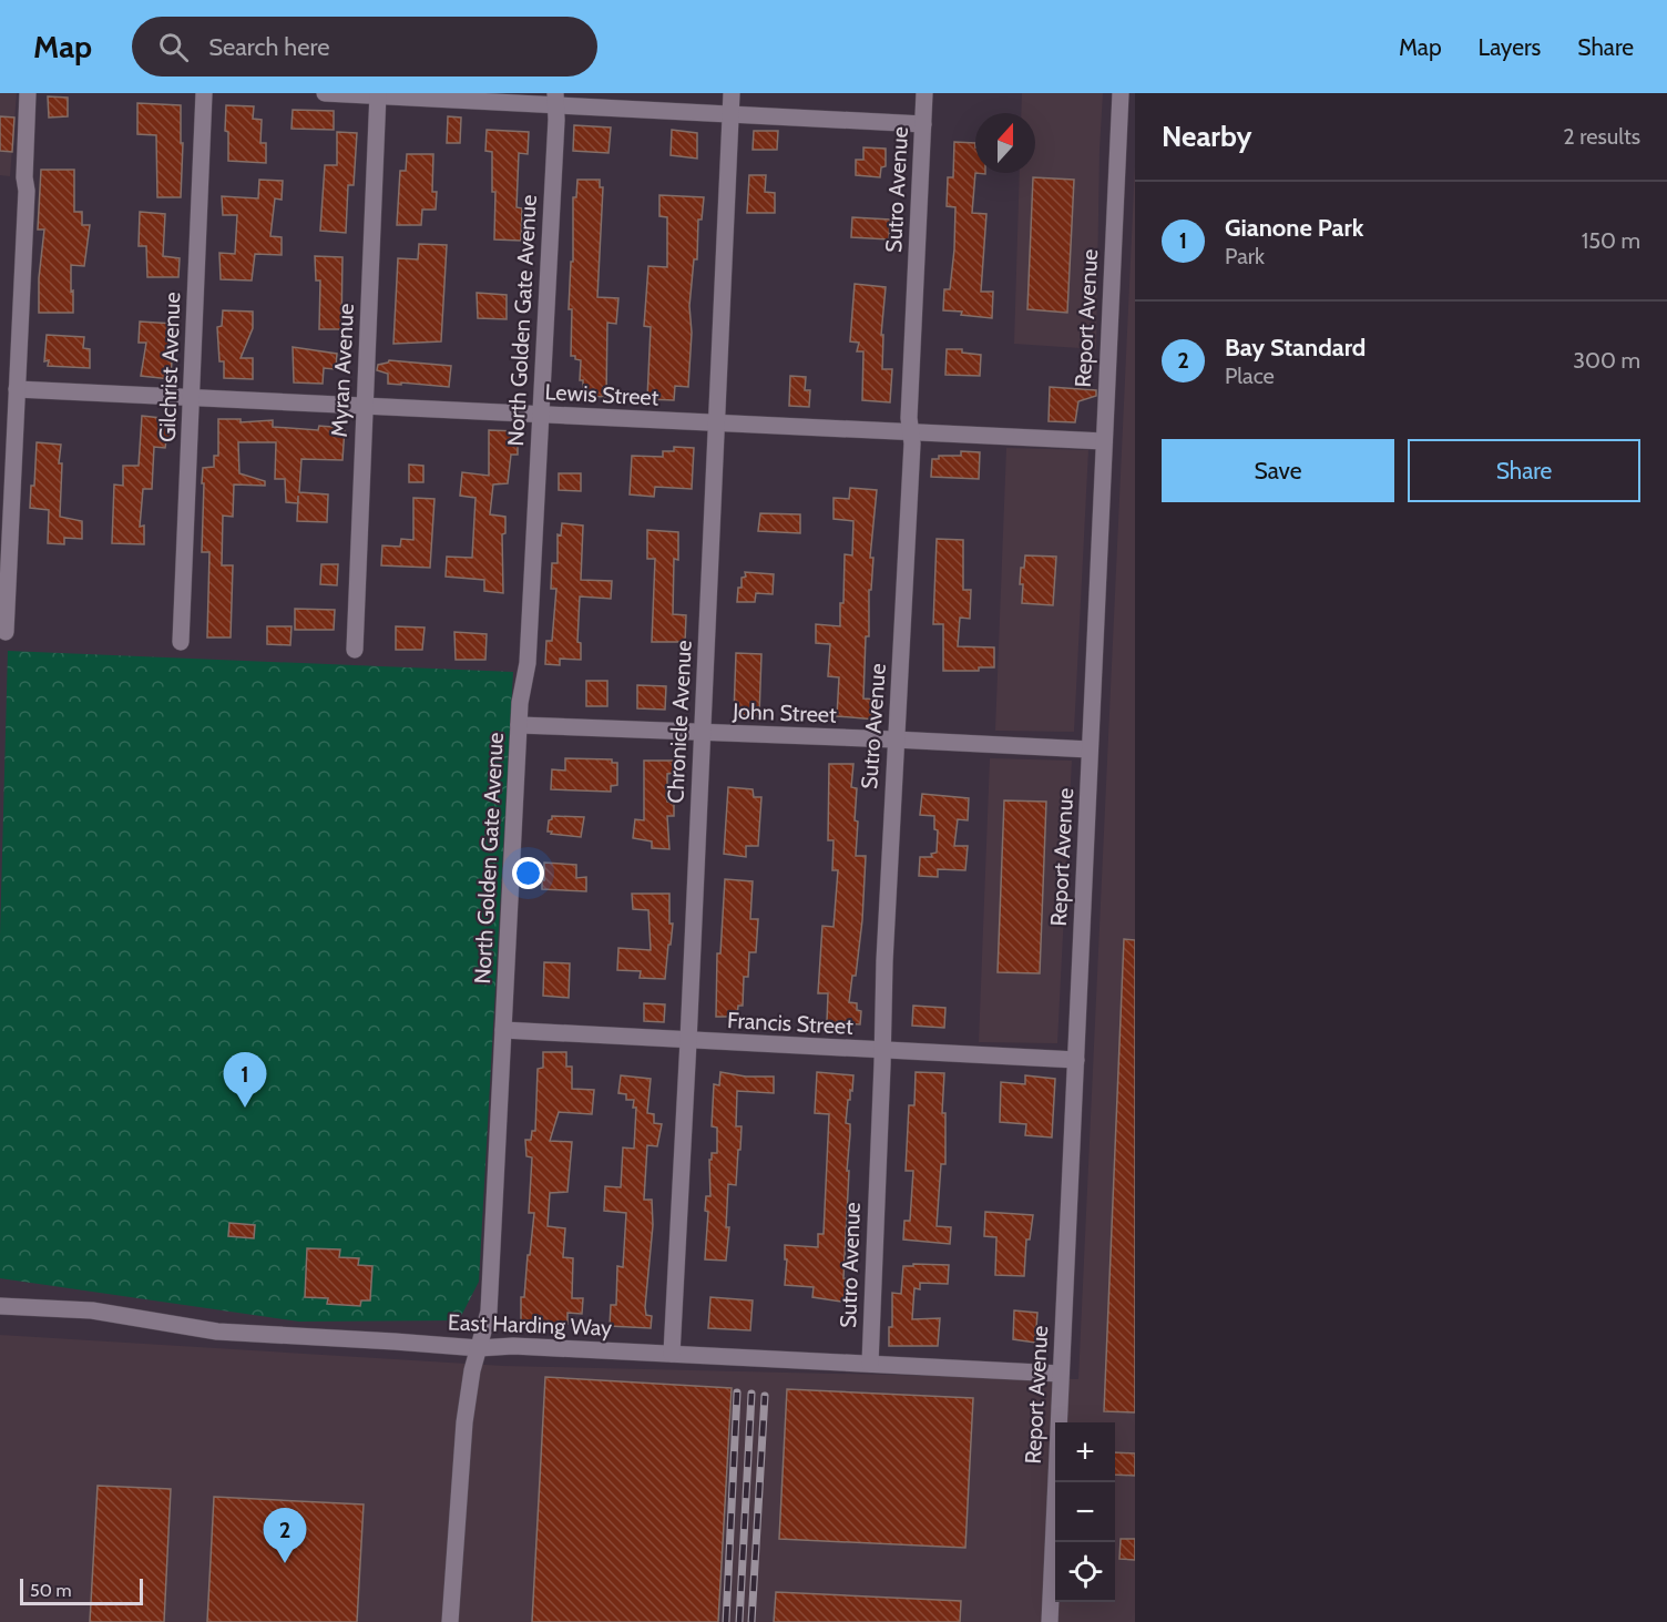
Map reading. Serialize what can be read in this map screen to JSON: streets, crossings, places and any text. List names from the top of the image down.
{
  "streets": {
    "street": [
      "Sutro Avenue",
      "Report Avenue",
      "North Golden Gate Avenue",
      "Gilchrist Avenue",
      "Myran Avenue",
      "Lewis Street",
      "John Street",
      "Chronicle Avenue",
      "Francis Street",
      "East Harding Way"
    ]
  },
  "crossings": [
    ["Sutro Avenue", "Lewis Street"],
    ["Sutro Avenue", "John Street"],
    ["Sutro Avenue", "Francis Street"],
    ["Sutro Avenue", "East Harding Way"],
    ["Report Avenue", "Lewis Street"],
    ["Report Avenue", "John Street"],
    ["Report Avenue", "Francis Street"],
    ["Report Avenue", "East Harding Way"],
    ["North Golden Gate Avenue", "Lewis Street"],
    ["North Golden Gate Avenue", "John Street"],
    ["North Golden Gate Avenue", "Francis Street"],
    ["North Golden Gate Avenue", "East Harding Way"],
    ["Gilchrist Avenue", "Lewis Street"],
    ["Myran Avenue", "Lewis Street"],
    ["Lewis Street", "Chronicle Avenue"],
    ["John Street", "Chronicle Avenue"],
    ["Chronicle Avenue", "Francis Street"],
    ["Chronicle Avenue", "East Harding Way"]
  ],
  "scale_bar": "50 m",
  "north": "top",
  "page": {
    "header": "Map",
    "search": "Search here",
    "nav": ["Map", "Layers", "Share"],
    "heading": ["Nearby", "2 results"],
    "list": [
      {
        "mark": "1",
        "name": "Gianone Park",
        "note": "Park",
        "value": "150 m"
      },
      {
        "mark": "2",
        "name": "Bay Standard",
        "note": "Place",
        "value": "300 m"
      }
    ],
    "buttons": ["Save", "Share"],
    "pins": ["1", "2"],
    "map_buttons": ["+", "−"],
    "scale": "50 m"
  }
}
